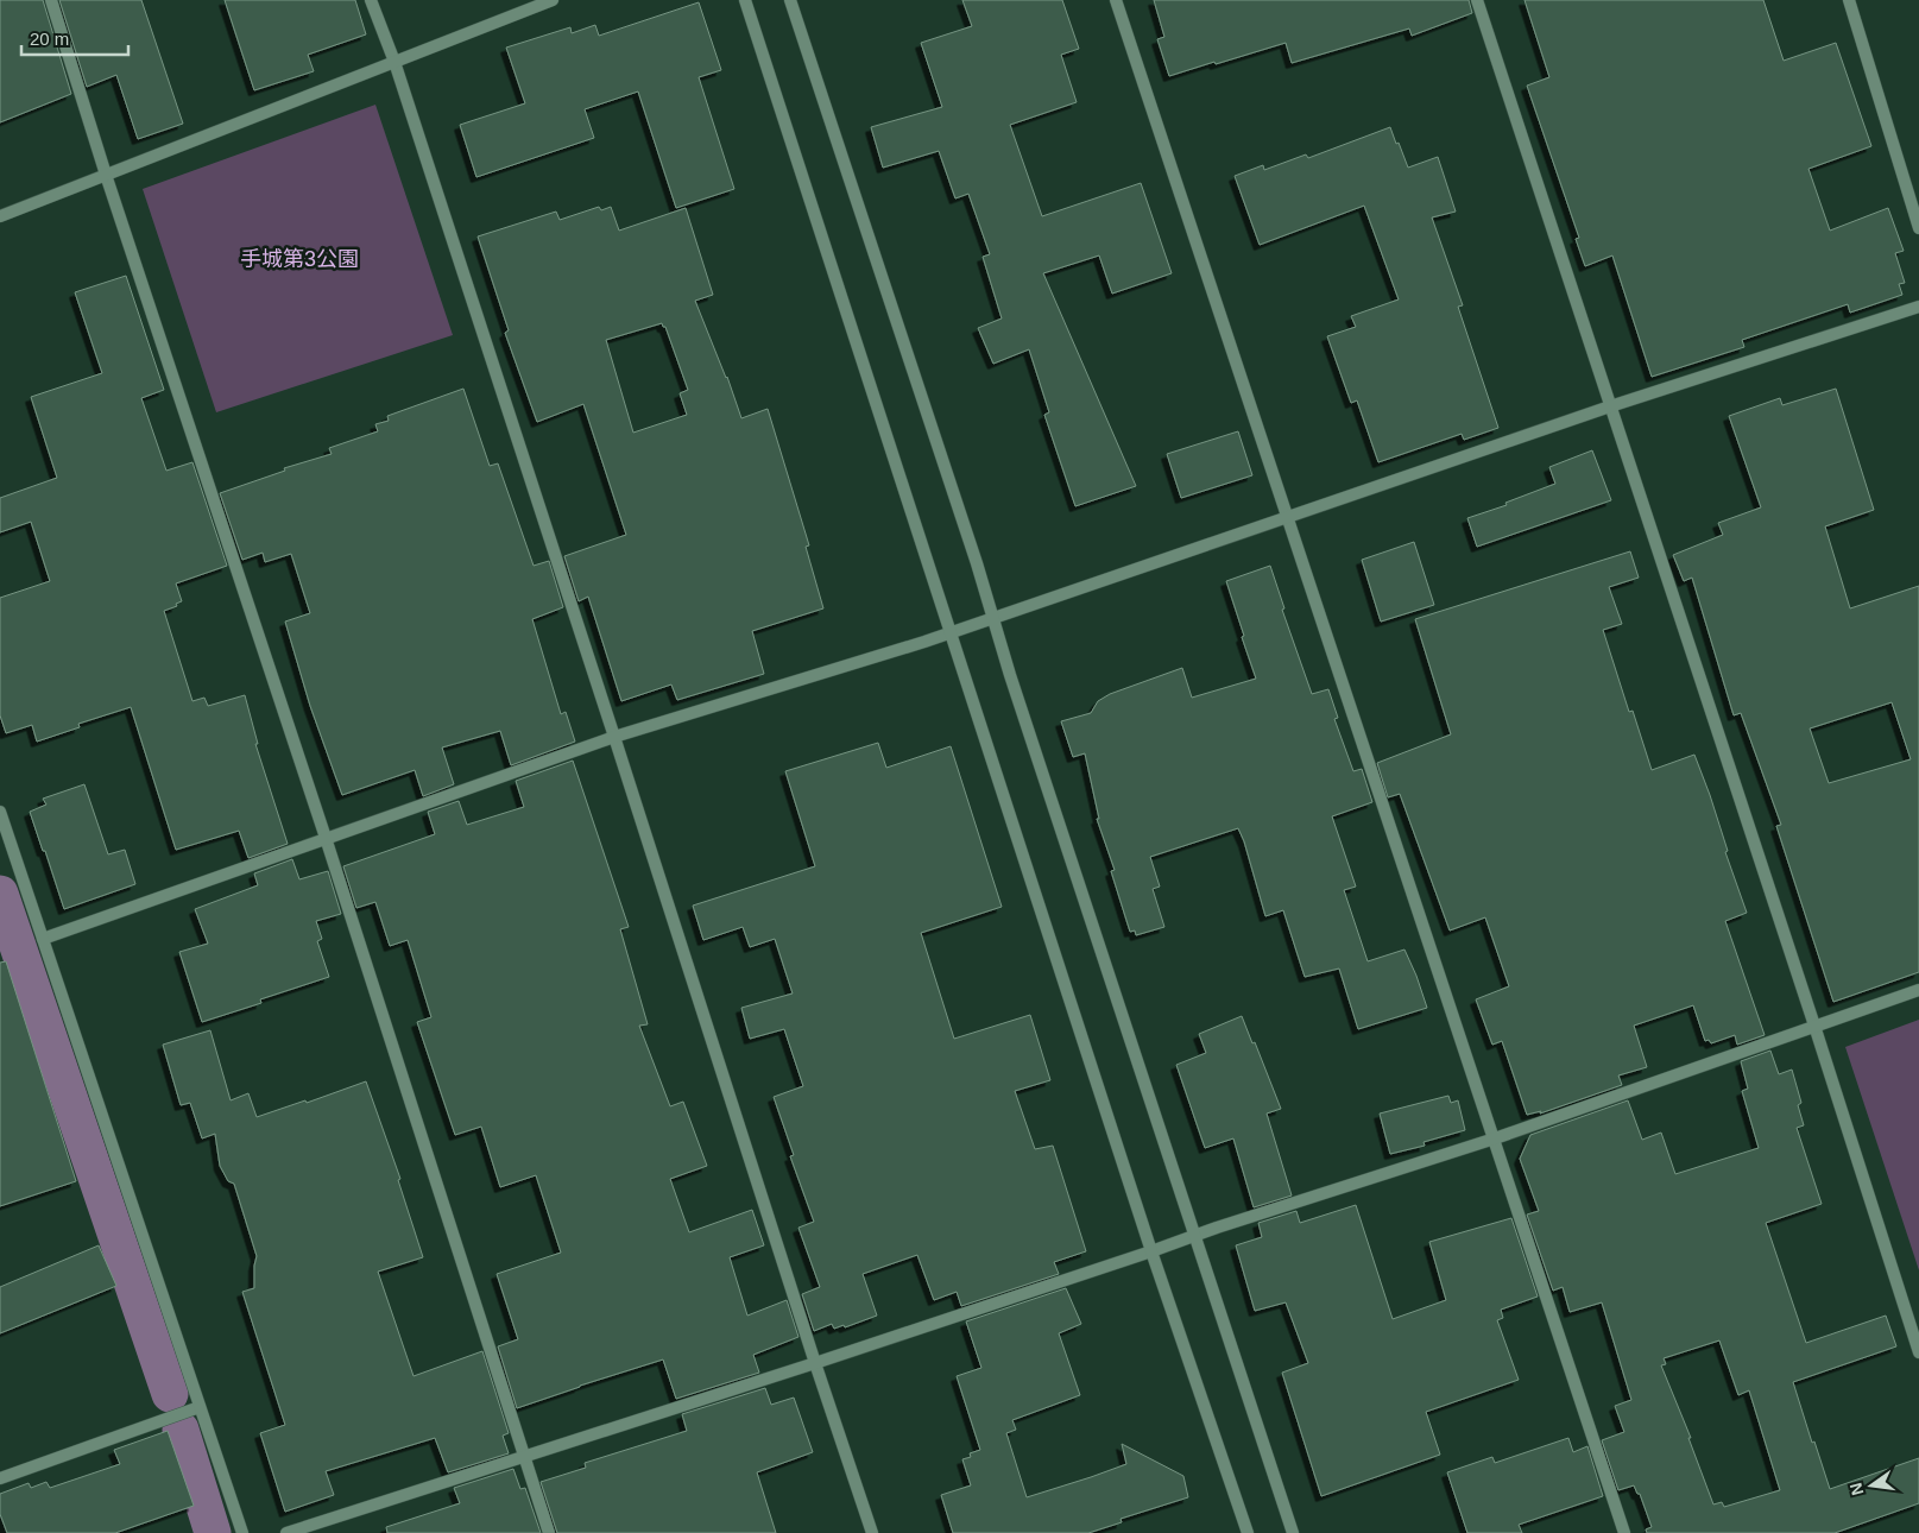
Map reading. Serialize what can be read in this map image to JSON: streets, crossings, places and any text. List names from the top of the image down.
{
  "parks": ["手城第3公園"],
  "scale_bar": "20 m",
  "north": "left"
}
